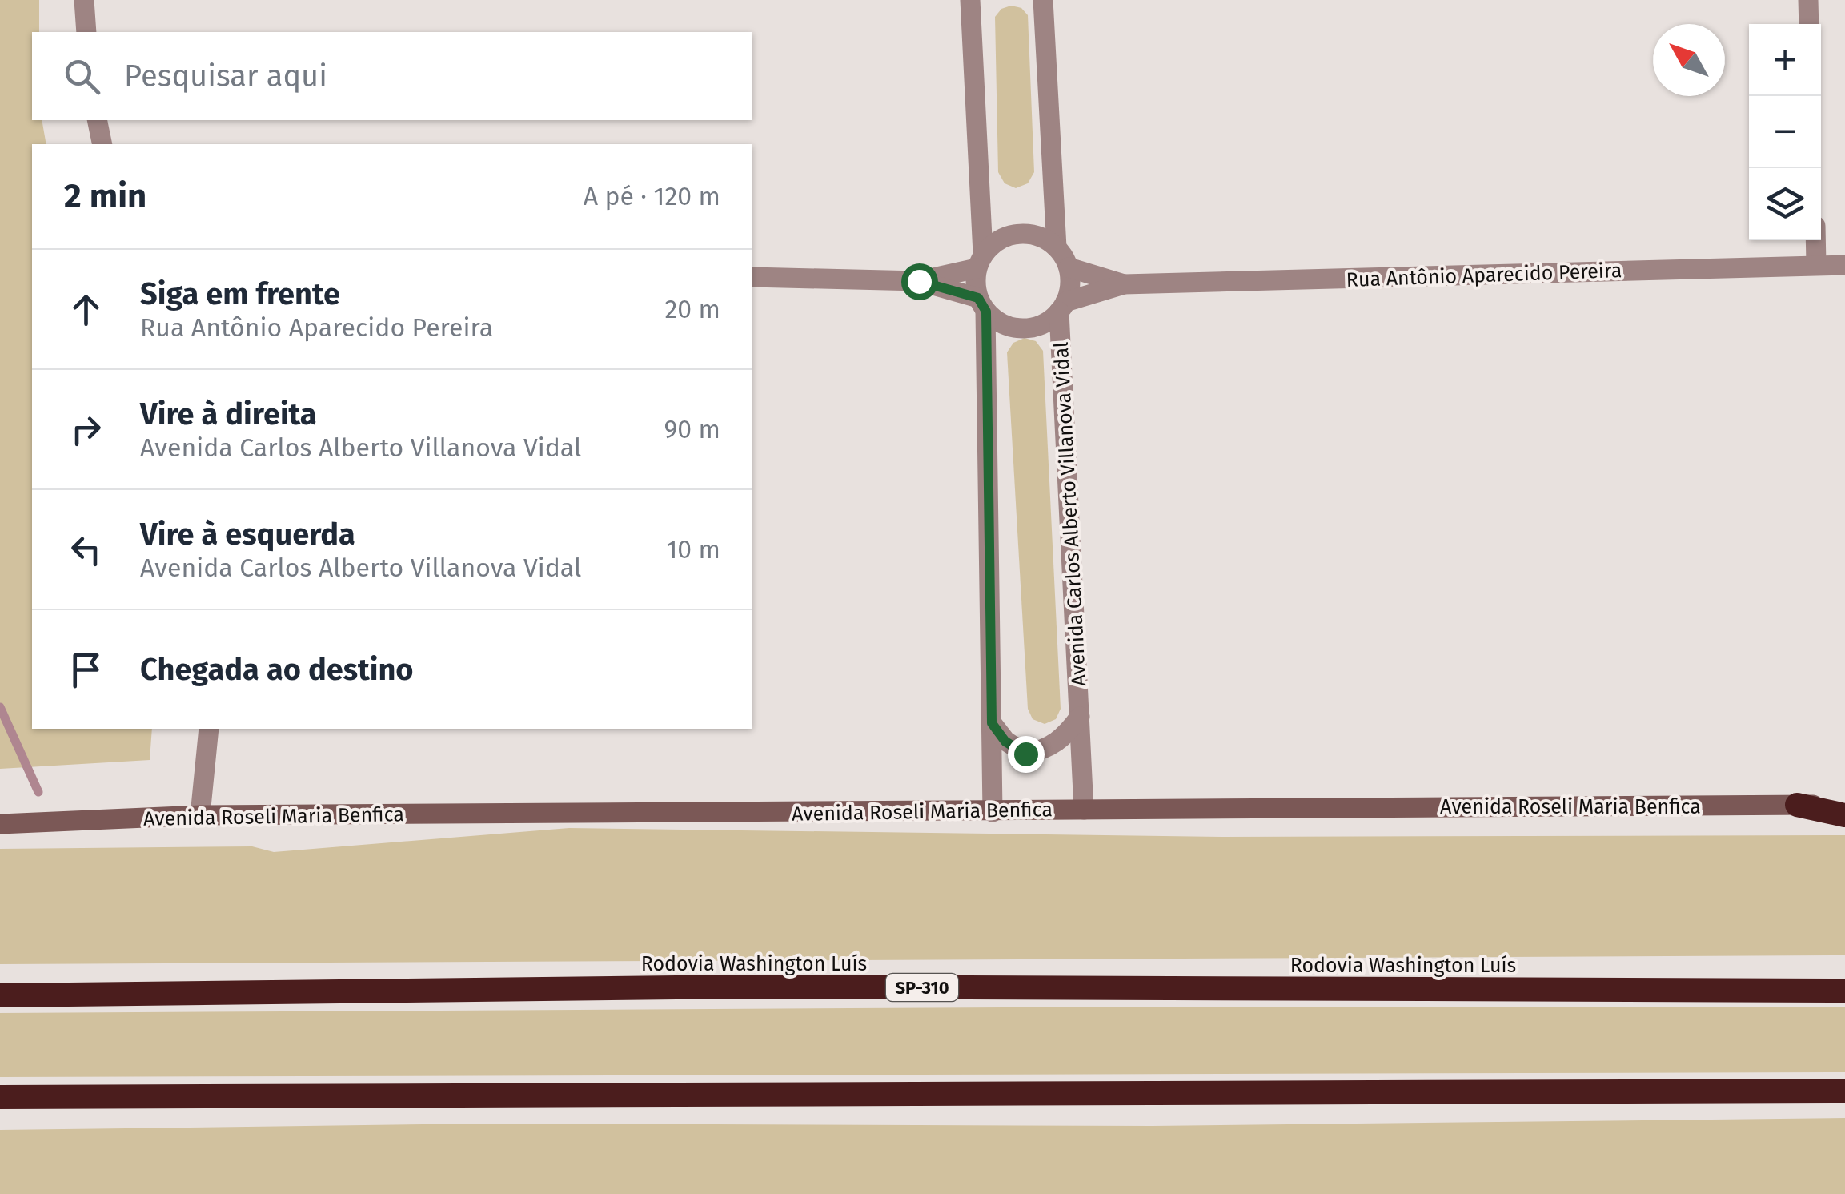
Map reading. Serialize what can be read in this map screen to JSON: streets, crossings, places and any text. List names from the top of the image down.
{
  "streets": {
    "highway": ["Rodovia Washington Luís", "SP-310"],
    "main road": ["Avenida Roseli Maria Benfica"],
    "street": ["Rua Antônio Aparecido Pereira", "Avenida Carlos Alberto Villanova Vidal"]
  },
  "crossings": [
    ["Rua Antônio Aparecido Pereira", "Avenida Carlos Alberto Villanova Vidal"],
    ["Avenida Carlos Alberto Villanova Vidal", "Avenida Roseli Maria Benfica"]
  ],
  "north": "top left",
  "page": {
    "map_buttons": ["+", "−"],
    "search": "Pesquisar aqui",
    "heading": ["2 min", "A pé · 120 m"],
    "list": [
      ["Siga em frente", "Rua Antônio Aparecido Pereira", "20 m"],
      ["Vire à direita", "Avenida Carlos Alberto Villanova Vidal", "90 m"],
      ["Vire à esquerda", "Avenida Carlos Alberto Villanova Vidal", "10 m"],
      "Chegada ao destino"
    ]
  }
}
